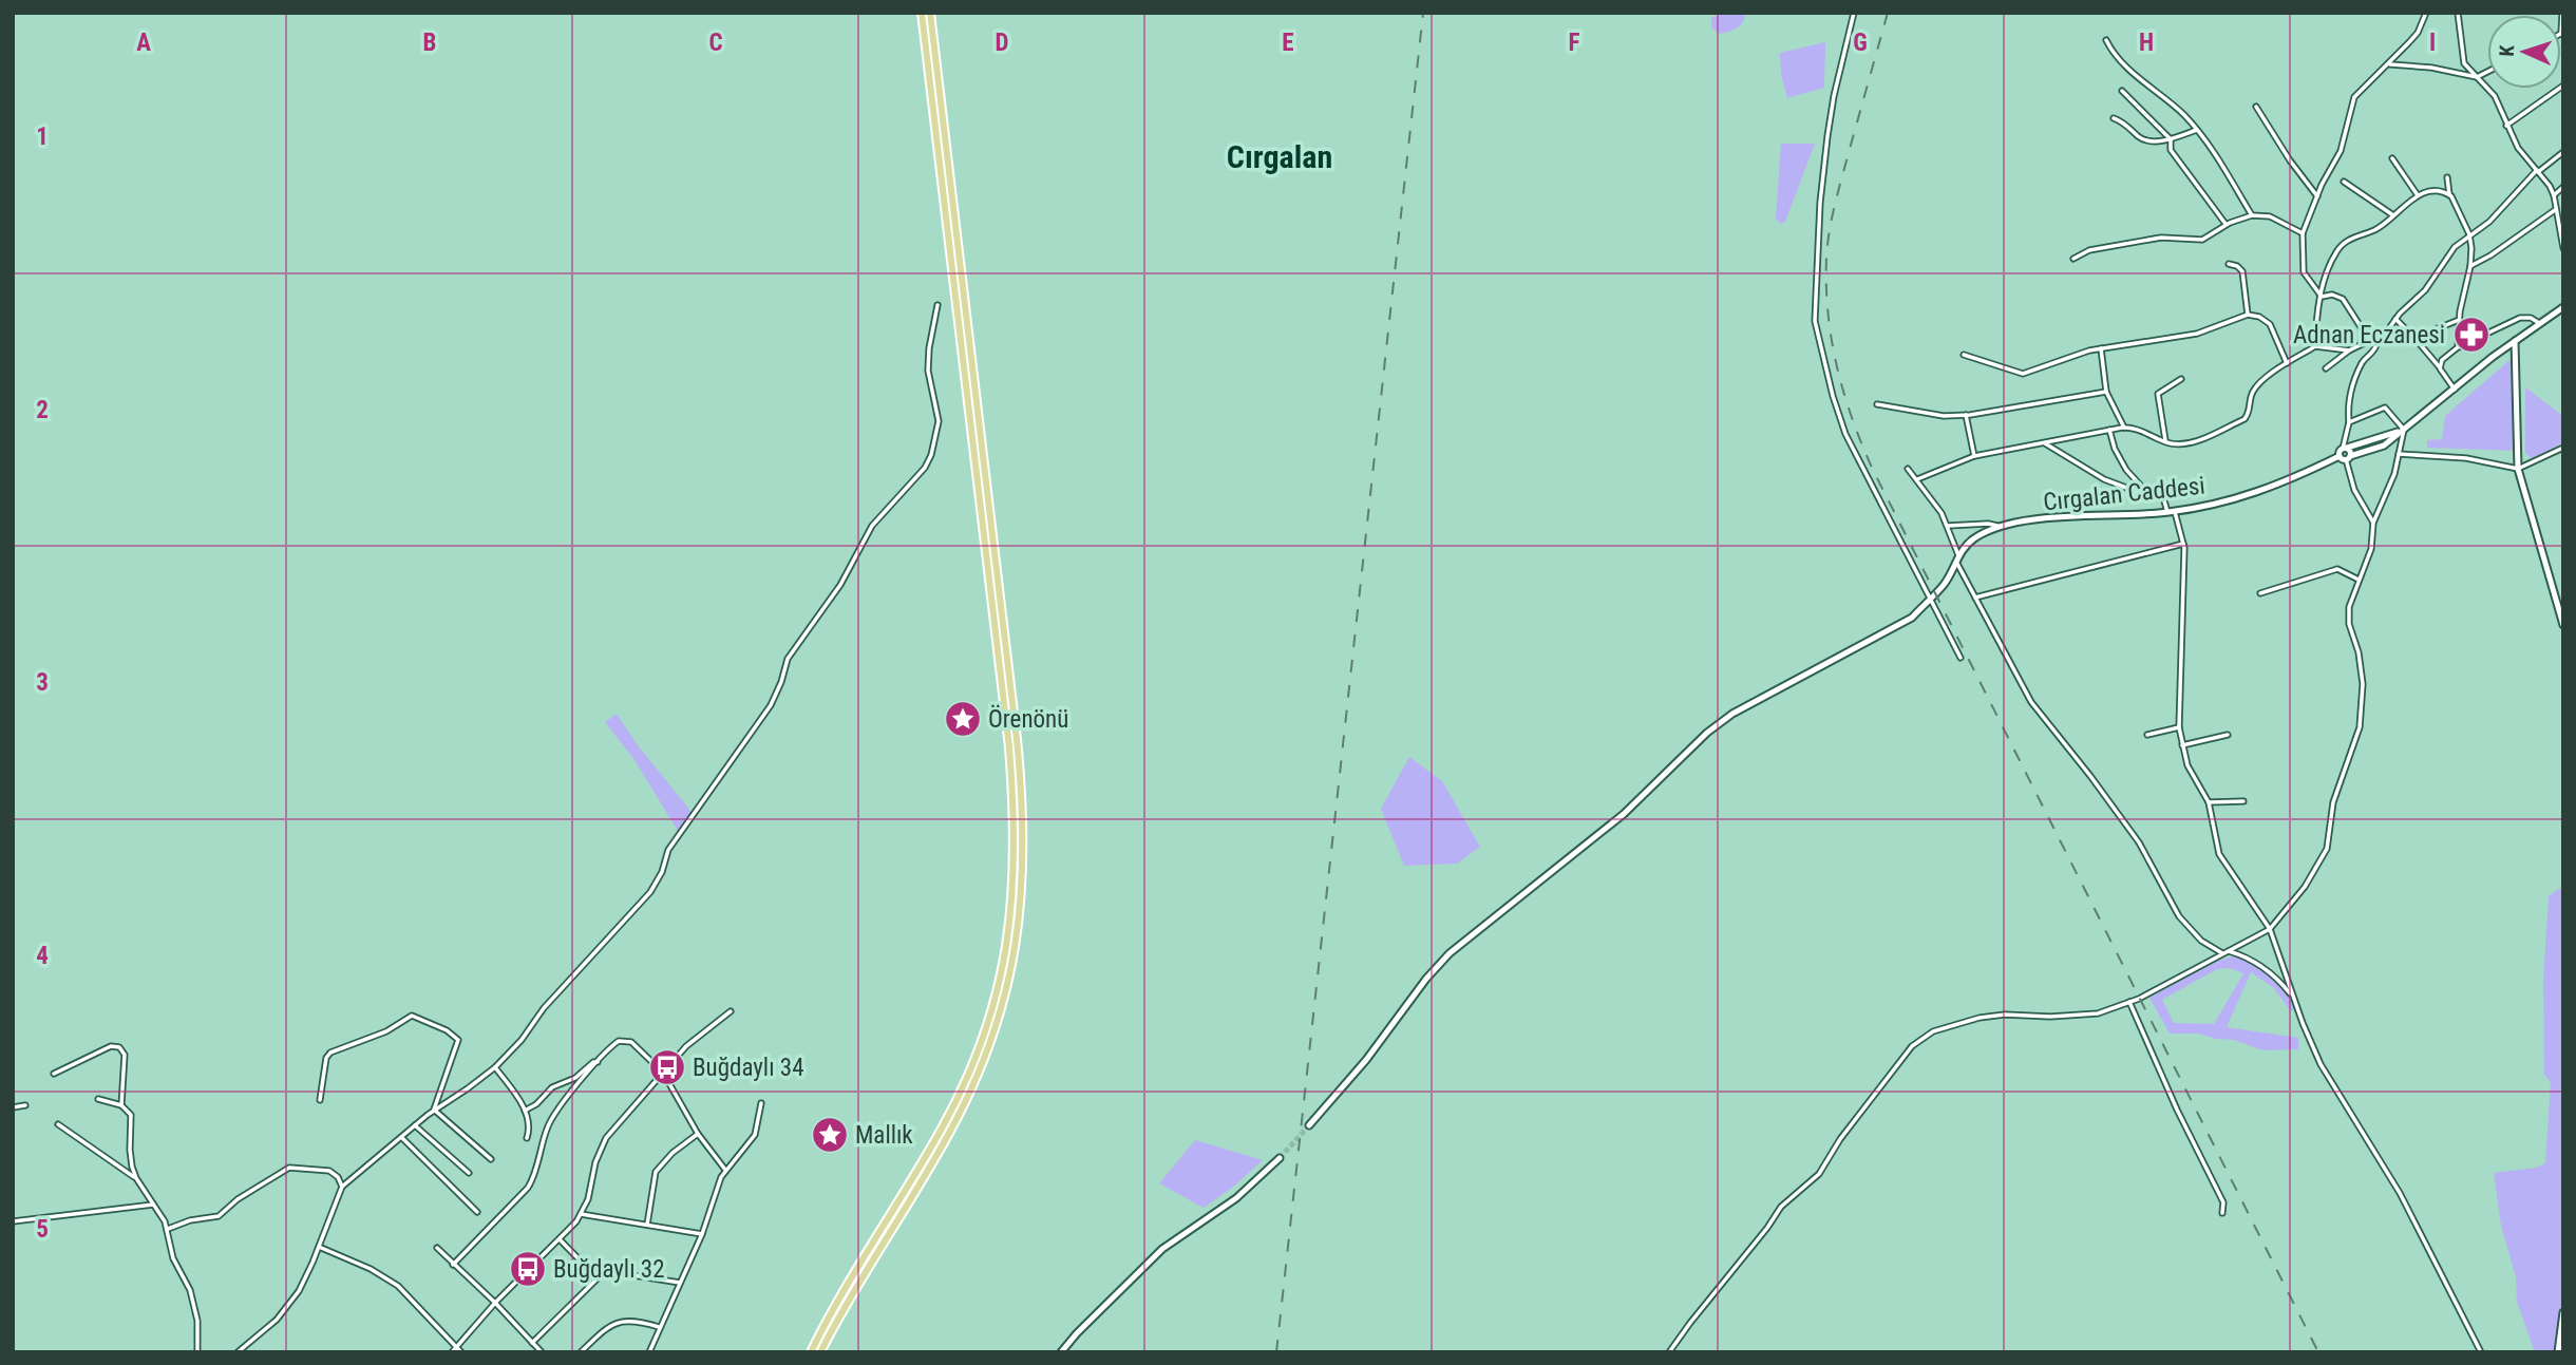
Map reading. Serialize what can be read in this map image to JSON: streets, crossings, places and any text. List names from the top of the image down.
{
  "streets": {
    "street": ["Cırgalan Caddesi"]
  },
  "districts": ["Cırgalan"],
  "places": {
    "pharmacy": ["Adnan Eczanesi"],
    "place": ["Örenönü", "Mallık"],
    "bus stop": ["Buğdaylı 34", "Buğdaylı 32"]
  },
  "north": "left",
  "grid": {
    "columns": [
      "A",
      "B",
      "C",
      "D",
      "E",
      "F",
      "G",
      "H",
      "I"
    ],
    "rows": [
      "1",
      "2",
      "3",
      "4",
      "5"
    ]
  }
}
